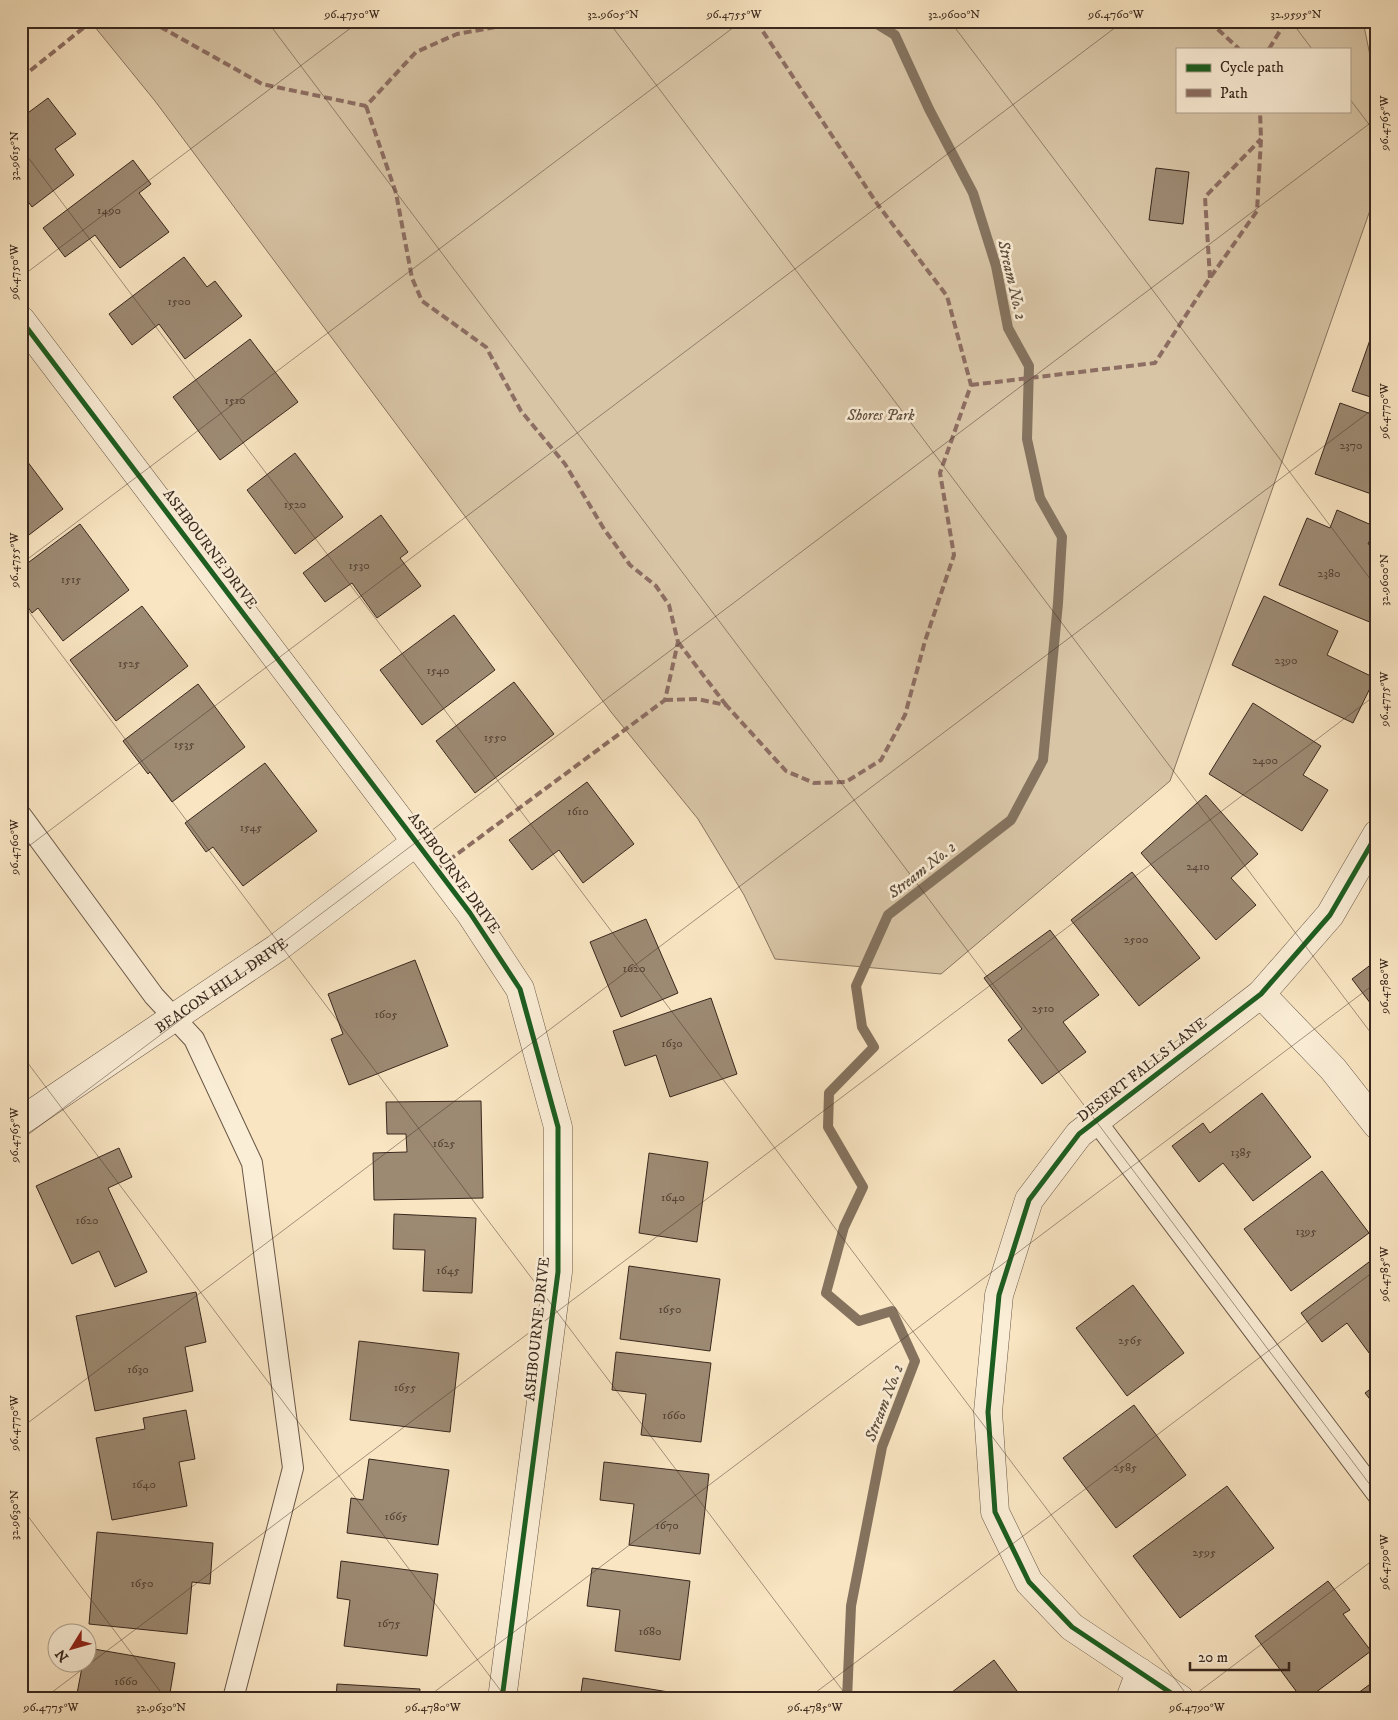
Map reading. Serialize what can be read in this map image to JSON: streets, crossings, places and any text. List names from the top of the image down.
{
  "streets": {
    "street": ["ASHBOURNE DRIVE", "BEACON HILL DRIVE", "DESERT FALLS LANE"]
  },
  "crossings": [
    ["ASHBOURNE DRIVE", "BEACON HILL DRIVE"]
  ],
  "water": ["Stream No. 2"],
  "parks": ["Shores Park"],
  "house_numbers": [
    "1490",
    "1500",
    "1510",
    "2370",
    "1520",
    "1530",
    "2380",
    "1515",
    "2390",
    "1525",
    "1540",
    "1550",
    "1535",
    "2400",
    "1610",
    "1545",
    "2410",
    "2500",
    "1620",
    "2510",
    "1605",
    "1630",
    "1625",
    "1385",
    "1640",
    "1620",
    "1395",
    "1645",
    "1650",
    "2565",
    "1630",
    "1655",
    "1660",
    "2585",
    "1640",
    "1665",
    "1670",
    "2595",
    "1650",
    "1675",
    "1680",
    "1660"
  ],
  "legend": ["Cycle path", "Path"],
  "scale_bar": "20 m",
  "north": "bottom left",
  "coordinates": [
    "96.4750°W",
    "32.9605°N",
    "96.4755°W",
    "32.9600°N",
    "96.4760°W",
    "32.9595°N",
    "96.4765°W",
    "32.9615°N",
    "96.4770°W",
    "96.4775°W",
    "96.4780°W",
    "96.4785°W",
    "32.9630°N",
    "96.4790°W"
  ]
}
